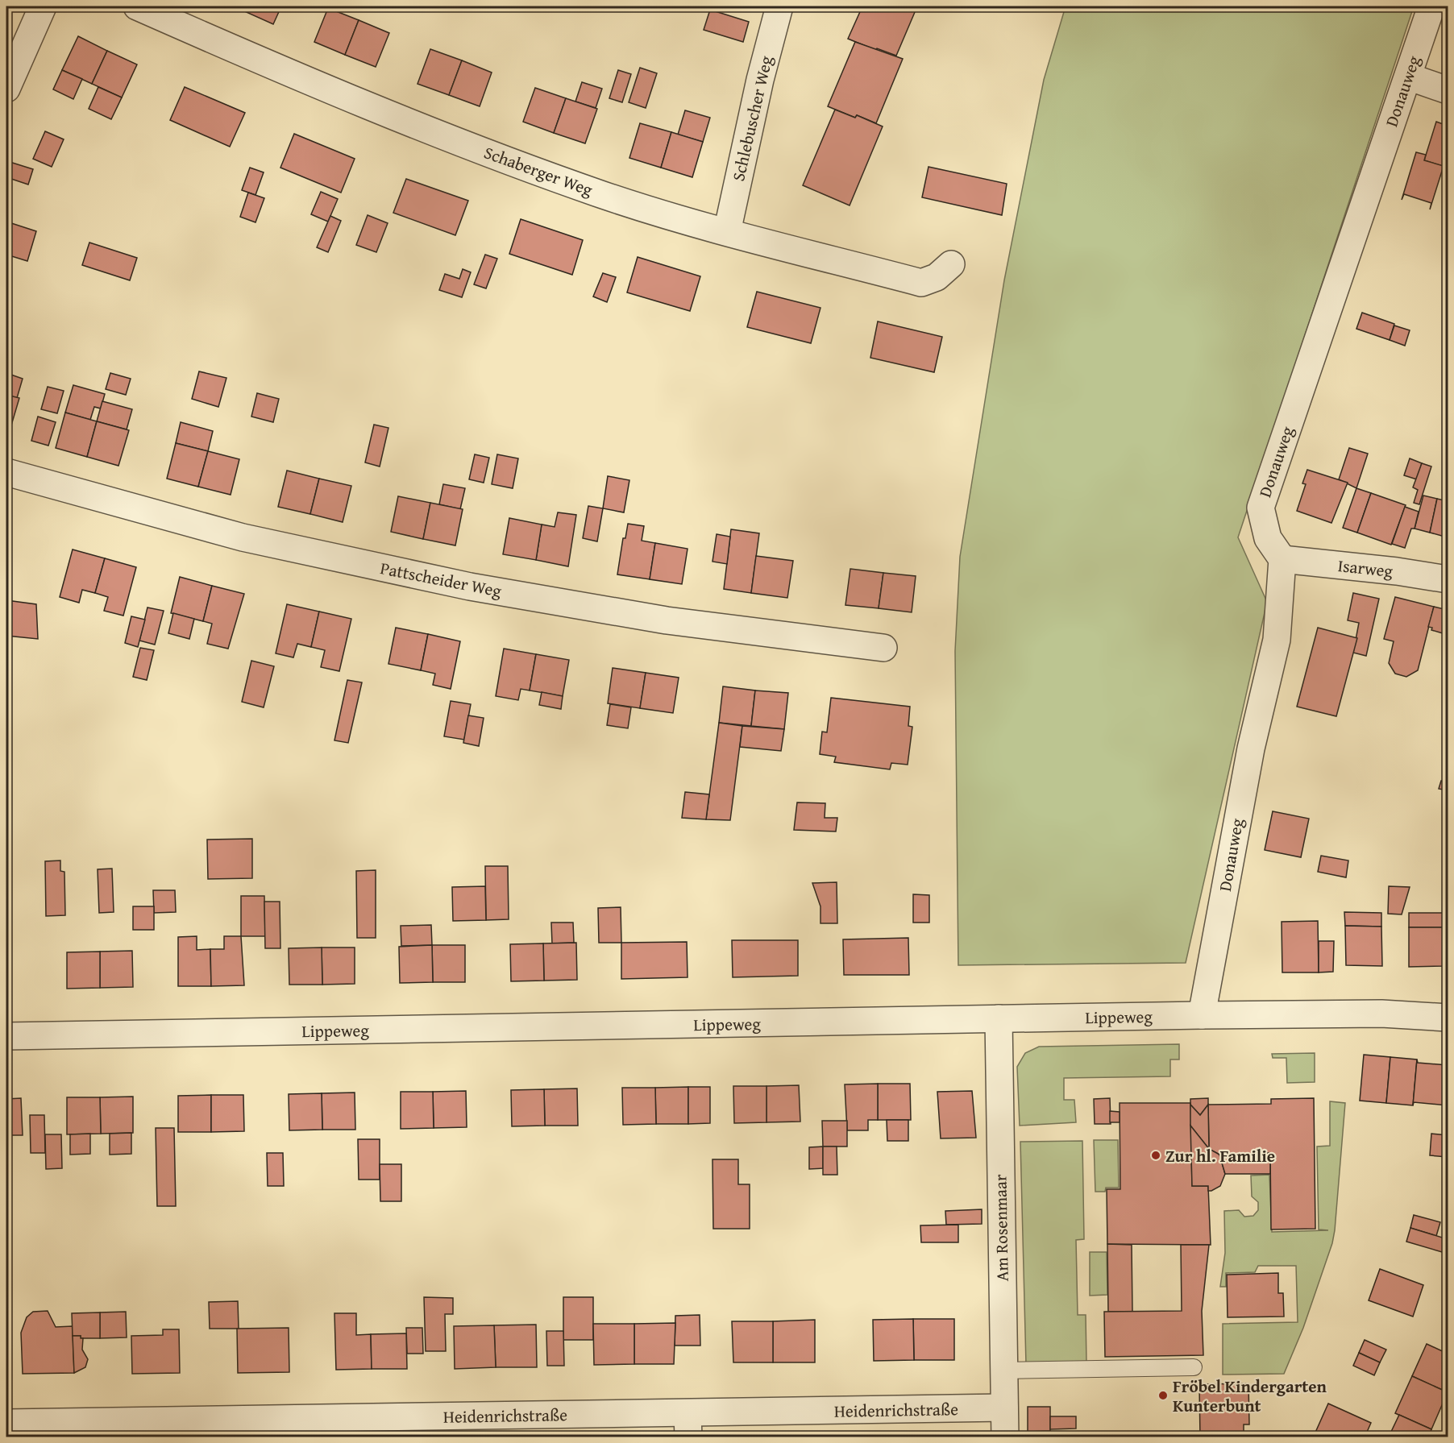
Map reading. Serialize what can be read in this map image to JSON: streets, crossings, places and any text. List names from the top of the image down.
{
  "streets": {
    "street": [
      "Donauweg",
      "Schlebuscher Weg",
      "Schaberger Weg",
      "Isarweg",
      "Pattscheider Weg",
      "Lippeweg",
      "Am Rosenmaar",
      "Heidenrichstraße"
    ]
  },
  "crossings": [
    ["Donauweg", "Isarweg"],
    ["Donauweg", "Lippeweg"],
    ["Schlebuscher Weg", "Schaberger Weg"],
    ["Lippeweg", "Am Rosenmaar"],
    ["Am Rosenmaar", "Heidenrichstraße"]
  ],
  "places": ["Zur hl. Familie", "Fröbel Kindergarten Kunterbunt"]
}
